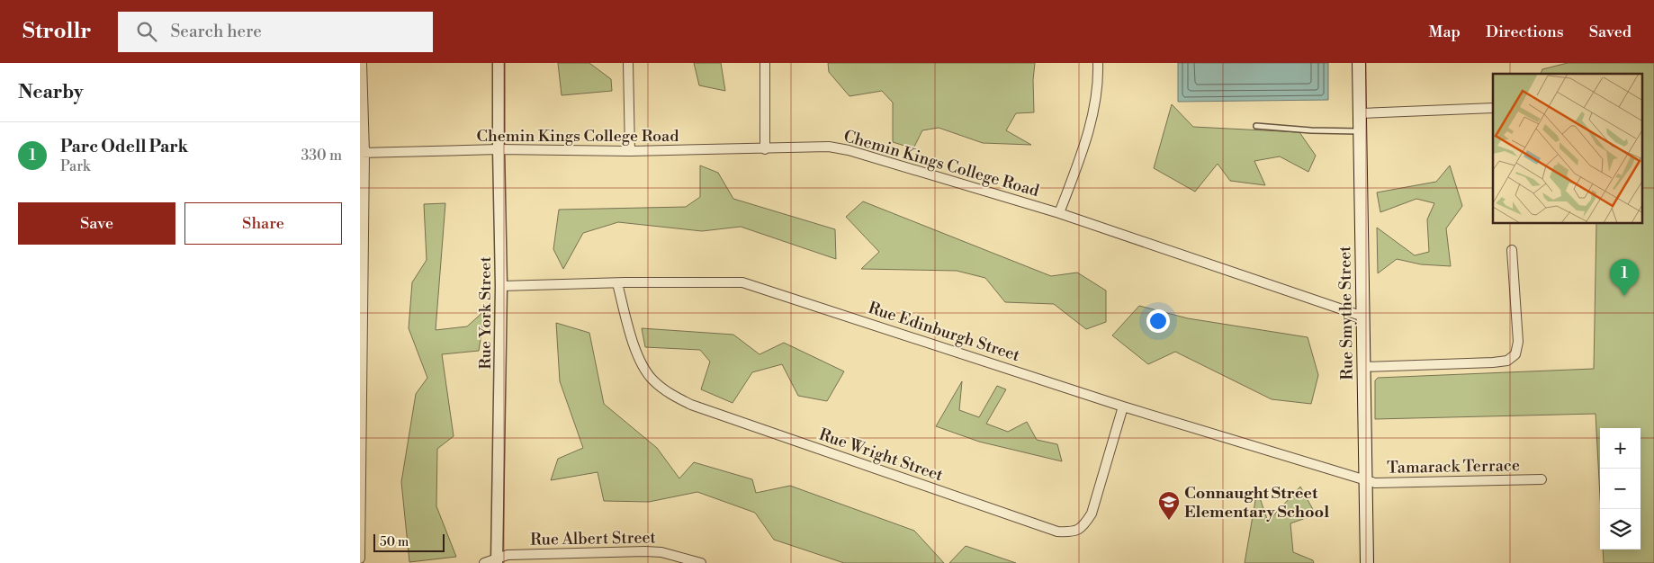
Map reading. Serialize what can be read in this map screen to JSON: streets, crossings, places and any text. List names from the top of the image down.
{
  "streets": {
    "main road": ["Rue Smythe Street"],
    "street": [
      "Chemin Kings College Road",
      "Rue York Street",
      "Rue Edinburgh Street",
      "Rue Wright Street",
      "Tamarack Terrace",
      "Rue Albert Street"
    ]
  },
  "crossings": [
    ["Chemin Kings College Road", "Rue York Street"],
    ["Chemin Kings College Road", "Rue Smythe Street"],
    ["Rue York Street", "Rue Edinburgh Street"],
    ["Rue York Street", "Rue Albert Street"],
    ["Rue Smythe Street", "Rue Edinburgh Street"],
    ["Rue Smythe Street", "Tamarack Terrace"],
    ["Rue Edinburgh Street", "Rue Wright Street"],
    ["Rue Edinburgh Street", "Tamarack Terrace"]
  ],
  "places": {
    "school or university": ["Connaught Street Elementary School"]
  },
  "scale_bar": "50 m",
  "page": {
    "header": "Strollr",
    "search": "Search here",
    "nav": ["Map", "Directions", "Saved"],
    "heading": "Nearby",
    "list": [
      {
        "mark": "1",
        "name": "Parc Odell Park",
        "note": "Park",
        "value": "330 m"
      }
    ],
    "buttons": ["Save", "Share"],
    "pins": "1",
    "map_buttons": ["+", "−"],
    "scale": "50 m"
  }
}
